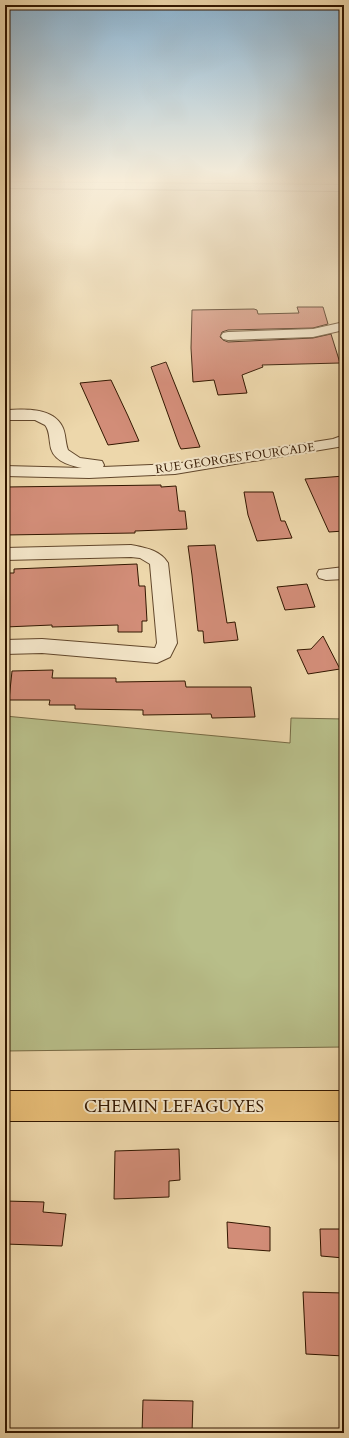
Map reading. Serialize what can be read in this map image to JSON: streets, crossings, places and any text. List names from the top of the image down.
{
  "streets": {
    "main road": ["CHEMIN LEFAGUYES"],
    "street": ["RUE GEORGES FOURCADE"]
  }
}
